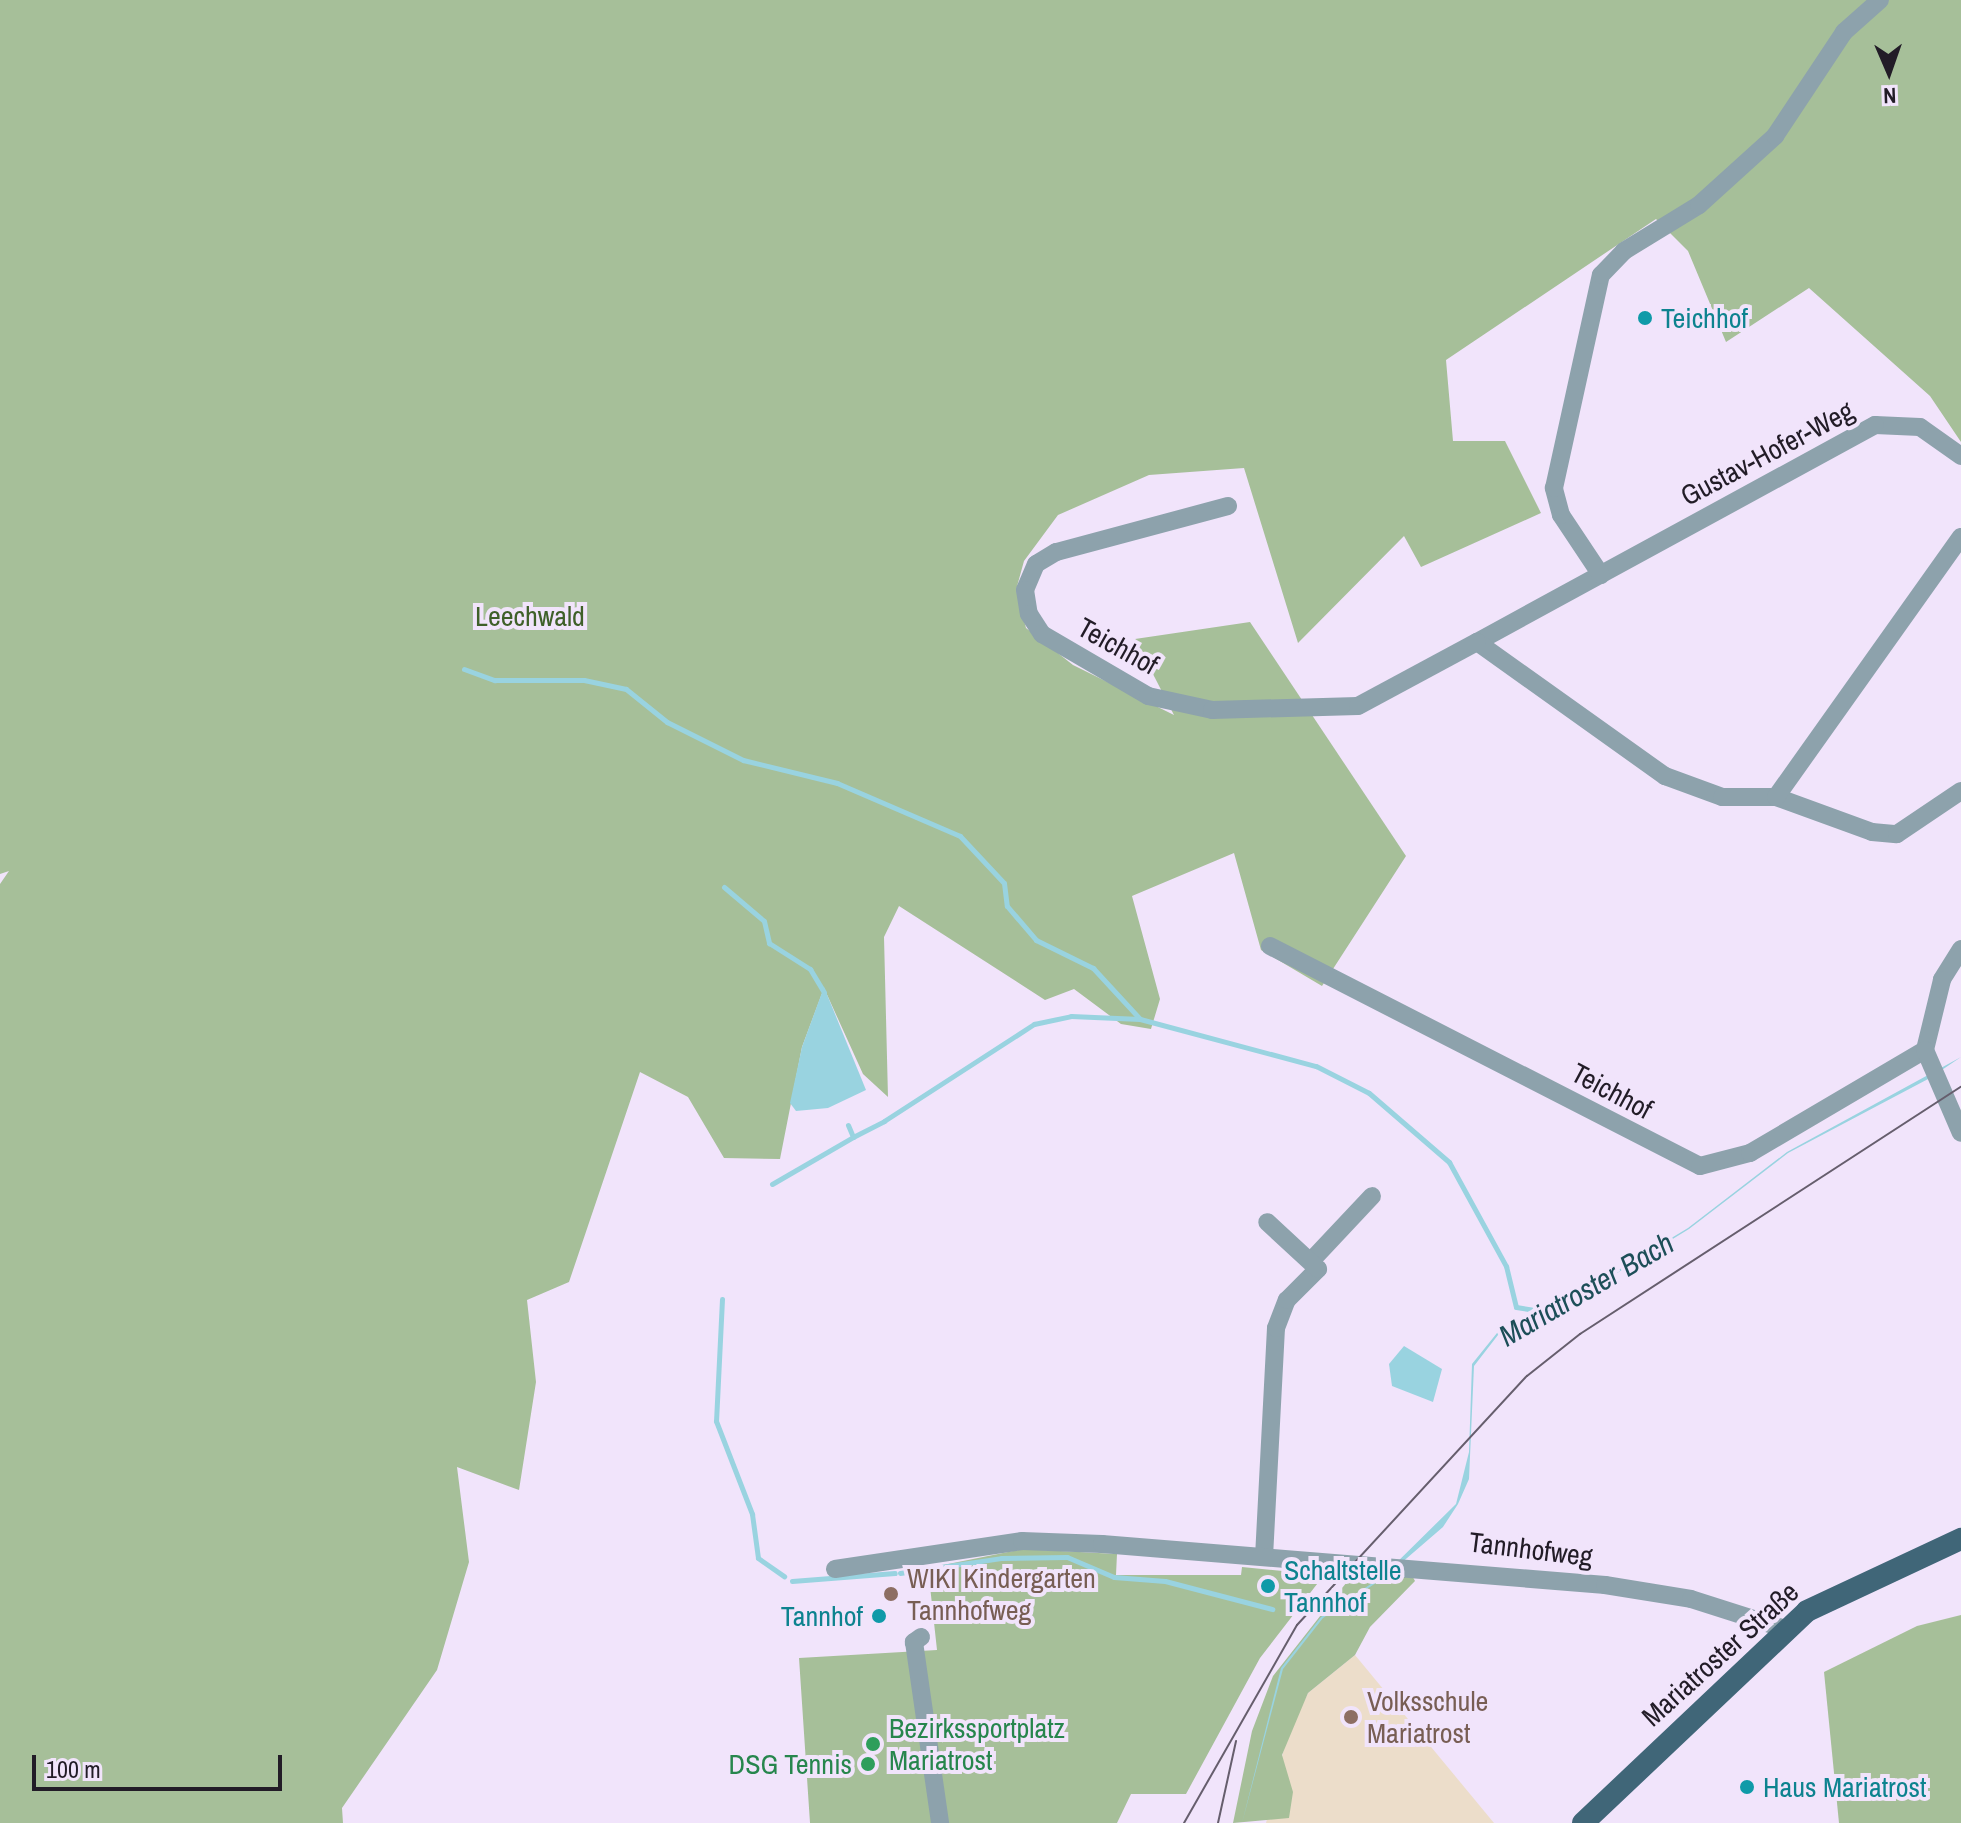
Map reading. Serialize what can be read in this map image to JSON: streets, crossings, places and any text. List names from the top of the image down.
{
  "streets": {
    "main road": ["Mariatroster Straße"],
    "street": ["Gustav-Hofer-Weg", "Teichhof", "Tannhofweg"]
  },
  "crossings": [
    ["Gustav-Hofer-Weg", "Teichhof"],
    ["Tannhofweg", "Mariatroster Straße"]
  ],
  "water": ["Mariatroster Bach"],
  "parks": ["Leechwald"],
  "places": [
    "Teichhof",
    "Schaltstelle Tannhof",
    "WIKI Kindergarten Tannhofweg",
    "Tannhof",
    "Volksschule Mariatrost",
    "Bezirkssportplatz Mariatrost",
    "DSG Tennis",
    "Haus Mariatrost"
  ],
  "scale_bar": "100 m",
  "north": "bottom"
}
